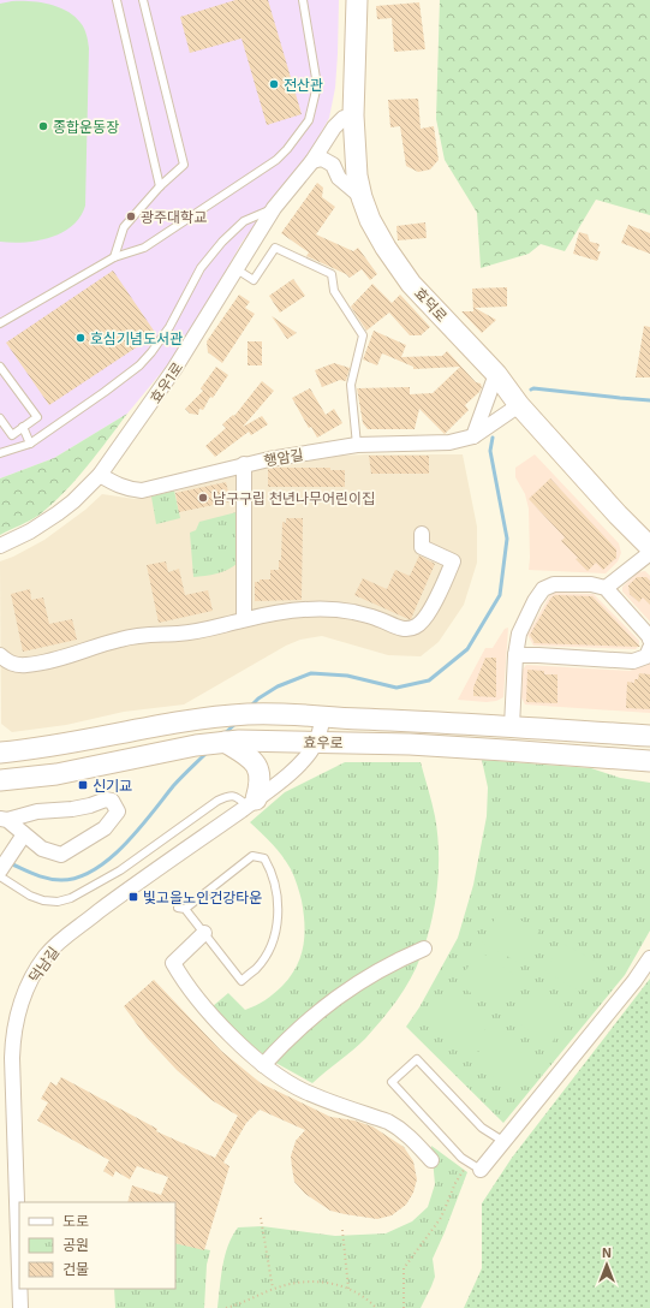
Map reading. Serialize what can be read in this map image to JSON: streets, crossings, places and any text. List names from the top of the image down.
{
  "streets": {
    "main road": ["효덕로", "효우로"],
    "street": ["효우1로", "행암길", "덕남길"]
  },
  "crossings": [
    ["효덕로", "효우1로"],
    ["효덕로", "행암길"],
    ["효우1로", "행암길"],
    ["효우로", "덕남길"]
  ],
  "places": {
    "other": [
      "전산관",
      "종합운동장",
      "광주대학교",
      "호심기념도서관",
      "남구구립 천년나무어린이집"
    ],
    "transit": ["신기교", "빛고을노인건강타운"]
  },
  "legend": ["도로", "공원", "건물"],
  "north": "top"
}
